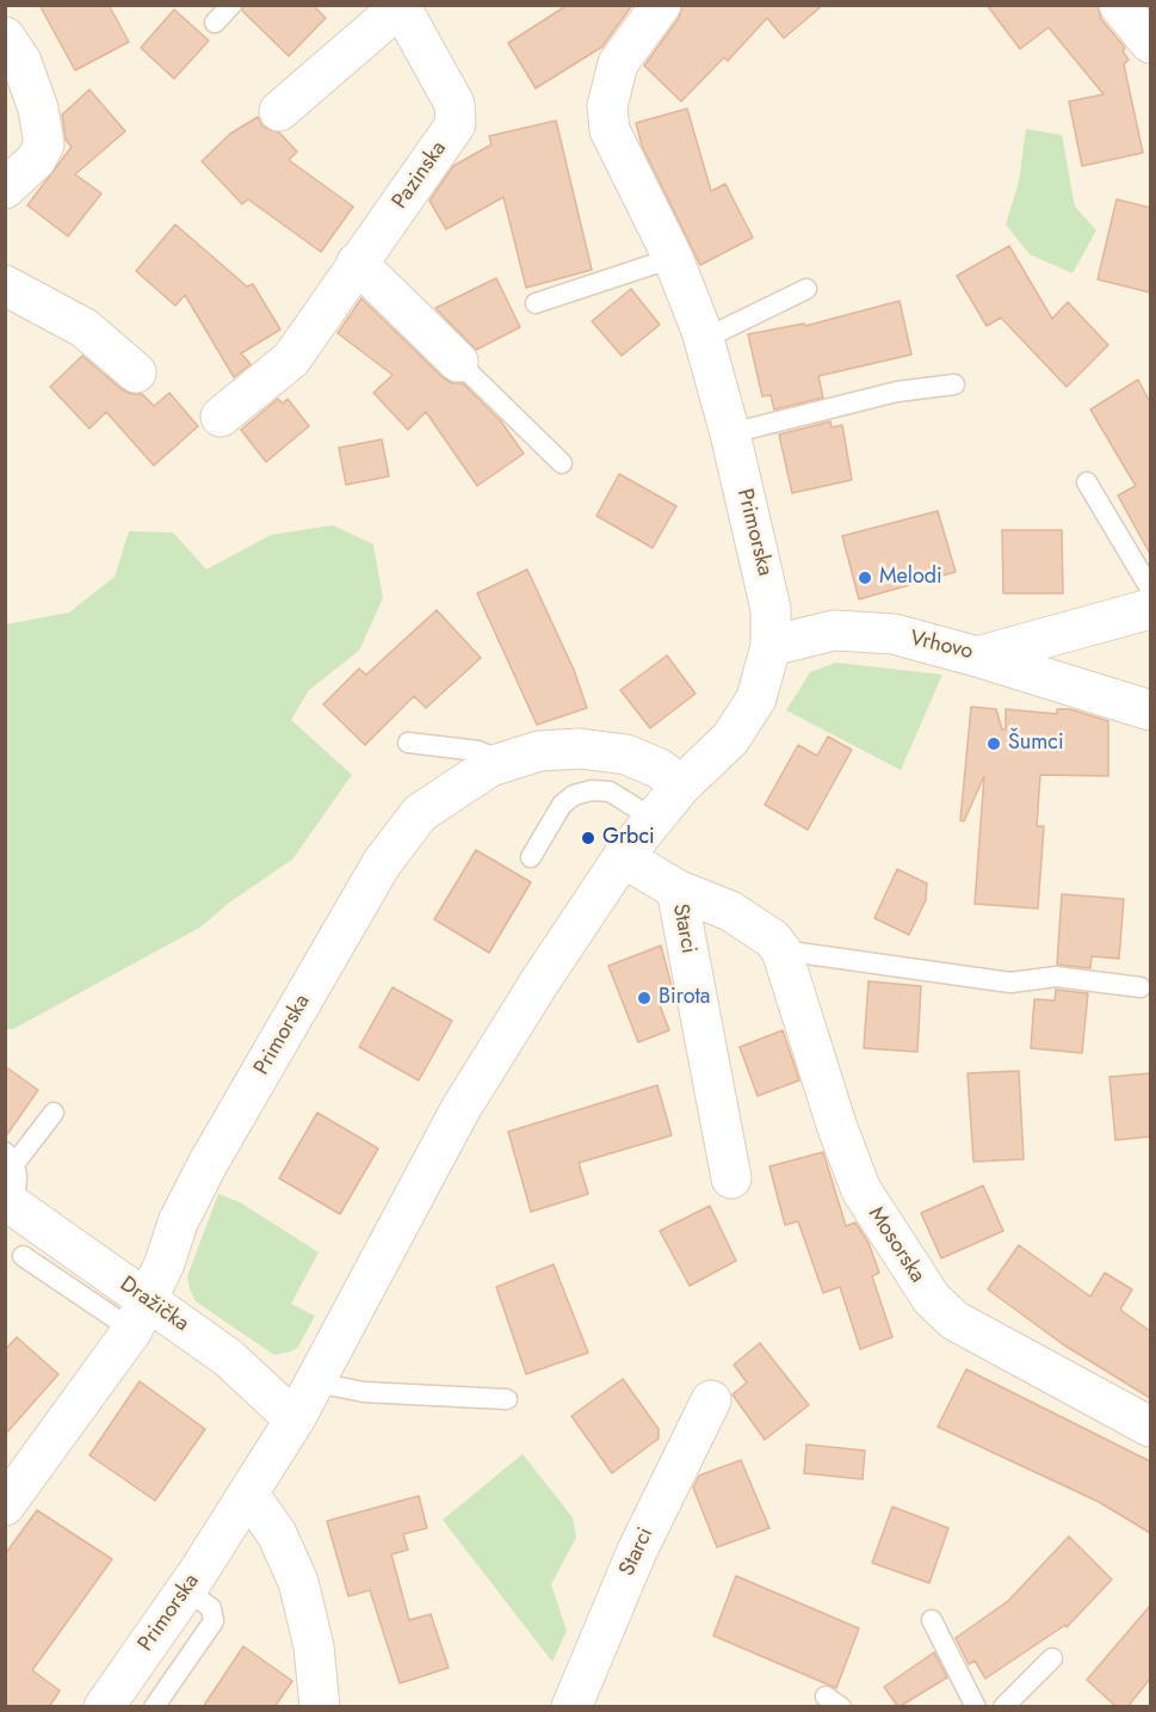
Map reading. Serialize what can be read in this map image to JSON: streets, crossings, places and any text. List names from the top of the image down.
{
  "streets": {
    "street": [
      "Pazinska",
      "Primorska",
      "Vrhovo",
      "Starci",
      "Mosorska",
      "Dražička"
    ]
  },
  "crossings": [
    ["Primorska", "Vrhovo"],
    ["Primorska", "Dražička"]
  ],
  "places": [
    "Melodi",
    "Šumci",
    "Grbci",
    "Birota"
  ]
}
